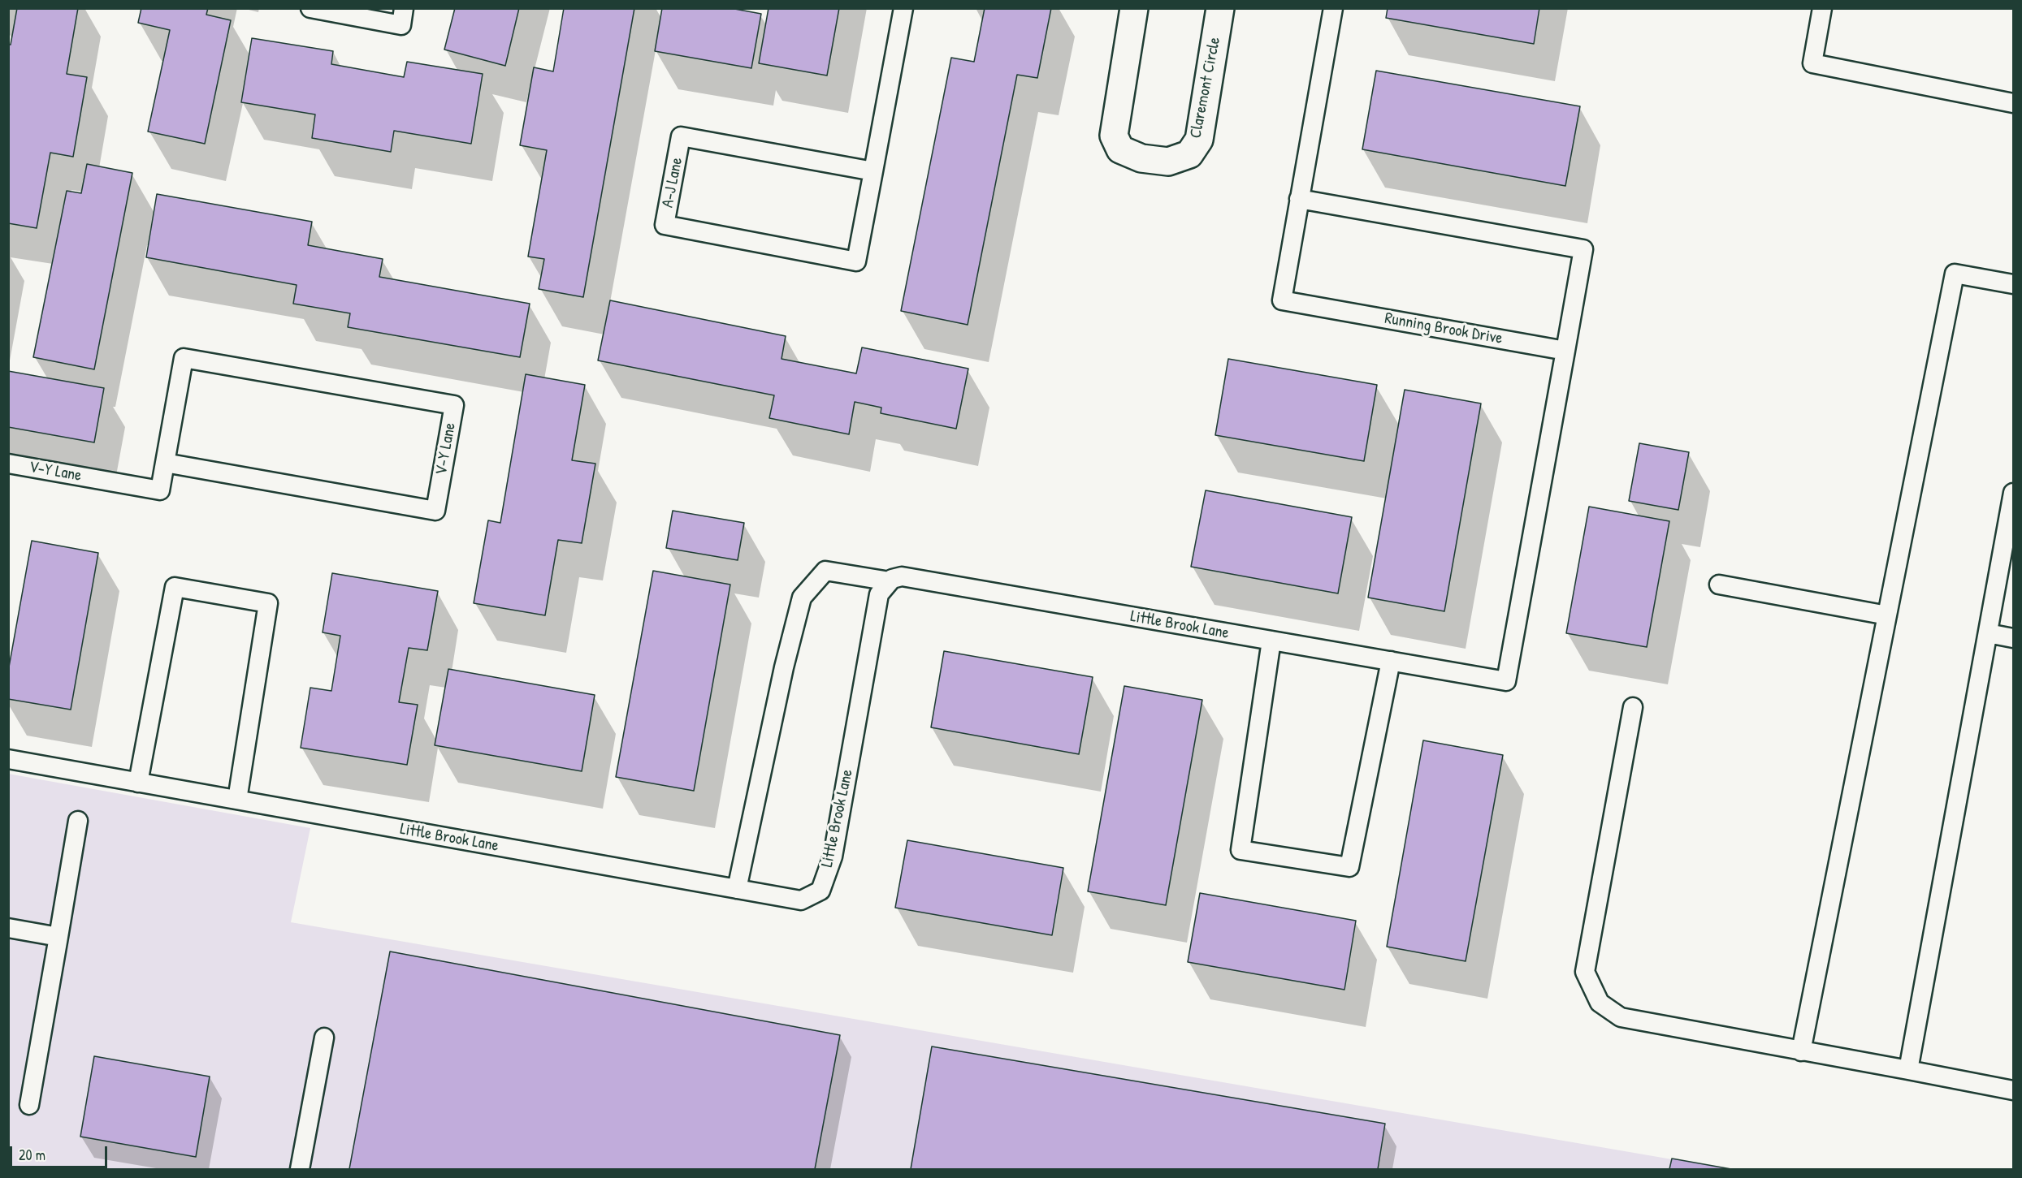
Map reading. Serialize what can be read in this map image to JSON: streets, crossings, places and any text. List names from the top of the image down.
{
  "streets": {
    "street": ["Claremont Circle"],
    "lane": [
      "A-J Lane",
      "Running Brook Drive",
      "V-Y Lane",
      "Little Brook Lane"
    ]
  },
  "crossings": [
    ["Running Brook Drive", "Little Brook Lane"]
  ],
  "scale_bar": "20 m"
}
